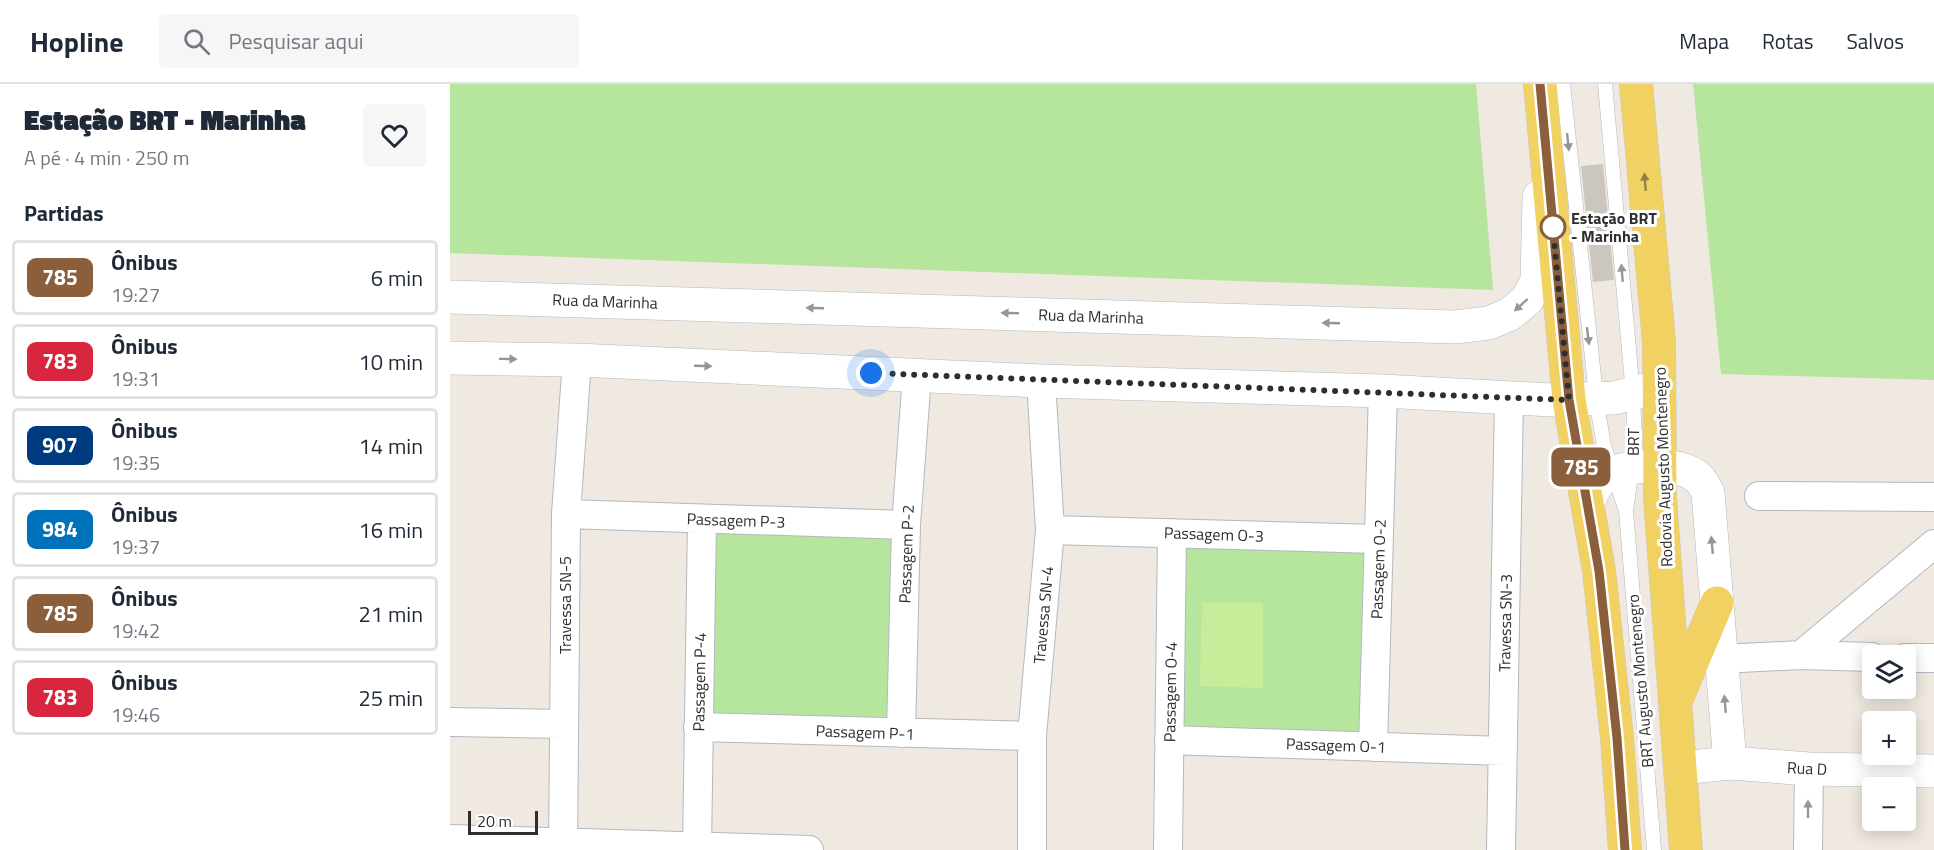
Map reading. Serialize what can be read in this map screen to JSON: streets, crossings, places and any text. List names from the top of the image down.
{
  "streets": {
    "main road": ["Rua da Marinha", "Rodovia Augusto Montenegro", "Rua D"],
    "street": [
      "Passagem P-3",
      "Passagem O-3",
      "Passagem P-2",
      "Passagem O-2",
      "Travessa SN-5",
      "Travessa SN-4",
      "Travessa SN-3",
      "Passagem P-4",
      "Passagem O-4",
      "Passagem P-1",
      "Passagem O-1"
    ],
    "lane": ["BRT", "BRT Augusto Montenegro"]
  },
  "crossings": [
    ["BRT", "Rodovia Augusto Montenegro"],
    ["BRT", "BRT Augusto Montenegro"],
    ["Rodovia Augusto Montenegro", "Rua D"],
    ["Passagem P-3", "Passagem P-2"],
    ["Passagem P-3", "Travessa SN-5"],
    ["Passagem P-3", "Passagem P-4"],
    ["Passagem O-3", "Passagem O-2"],
    ["Passagem O-3", "Travessa SN-4"],
    ["Passagem O-3", "Passagem O-4"],
    ["Passagem P-2", "Passagem P-1"],
    ["Passagem O-2", "Passagem O-1"],
    ["Travessa SN-4", "Passagem P-1"],
    ["Travessa SN-3", "Passagem O-1"],
    ["Passagem P-4", "Passagem P-1"],
    ["Passagem O-4", "Passagem O-1"]
  ],
  "places": ["Estação BRT - Marinha"],
  "lines": ["bus line 785"],
  "scale_bar": "20 m",
  "page": {
    "header": "Hopline",
    "search": "Pesquisar aqui",
    "nav": ["Mapa", "Rotas", "Salvos"],
    "heading": [
      ["Estação BRT - Marinha", "A pé · 4 min · 250 m"],
      "Partidas"
    ],
    "on_map": "785",
    "list": [
      {
        "mark": "785",
        "name": "Ônibus",
        "note": "19:27",
        "value": "6 min"
      },
      {
        "mark": "783",
        "name": "Ônibus",
        "note": "19:31",
        "value": "10 min"
      },
      {
        "mark": "907",
        "name": "Ônibus",
        "note": "19:35",
        "value": "14 min"
      },
      {
        "mark": "984",
        "name": "Ônibus",
        "note": "19:37",
        "value": "16 min"
      },
      {
        "mark": "785",
        "name": "Ônibus",
        "note": "19:42",
        "value": "21 min"
      },
      {
        "mark": "783",
        "name": "Ônibus",
        "note": "19:46",
        "value": "25 min"
      }
    ],
    "map_buttons": ["+", "−"],
    "scale": "20 m"
  }
}
